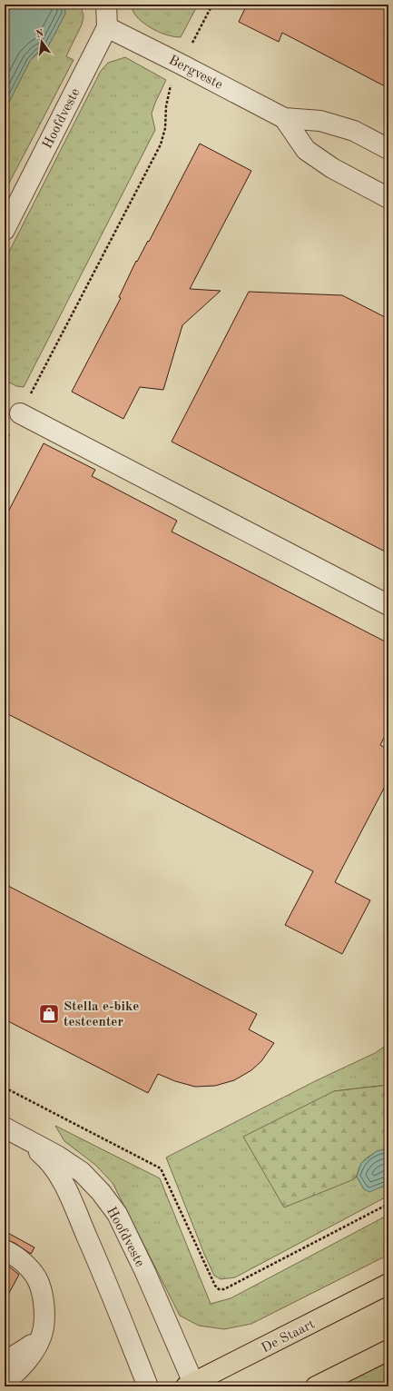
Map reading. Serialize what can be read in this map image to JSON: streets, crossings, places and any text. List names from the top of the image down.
{
  "streets": {
    "main road": ["De Staart"],
    "street": ["Bergveste", "Hoofdveste"]
  },
  "crossings": [
    ["Bergveste", "Hoofdveste"],
    ["Hoofdveste", "De Staart"]
  ],
  "places": {
    "shop": ["Stella e-bike testcenter"]
  },
  "north": "top"
}
